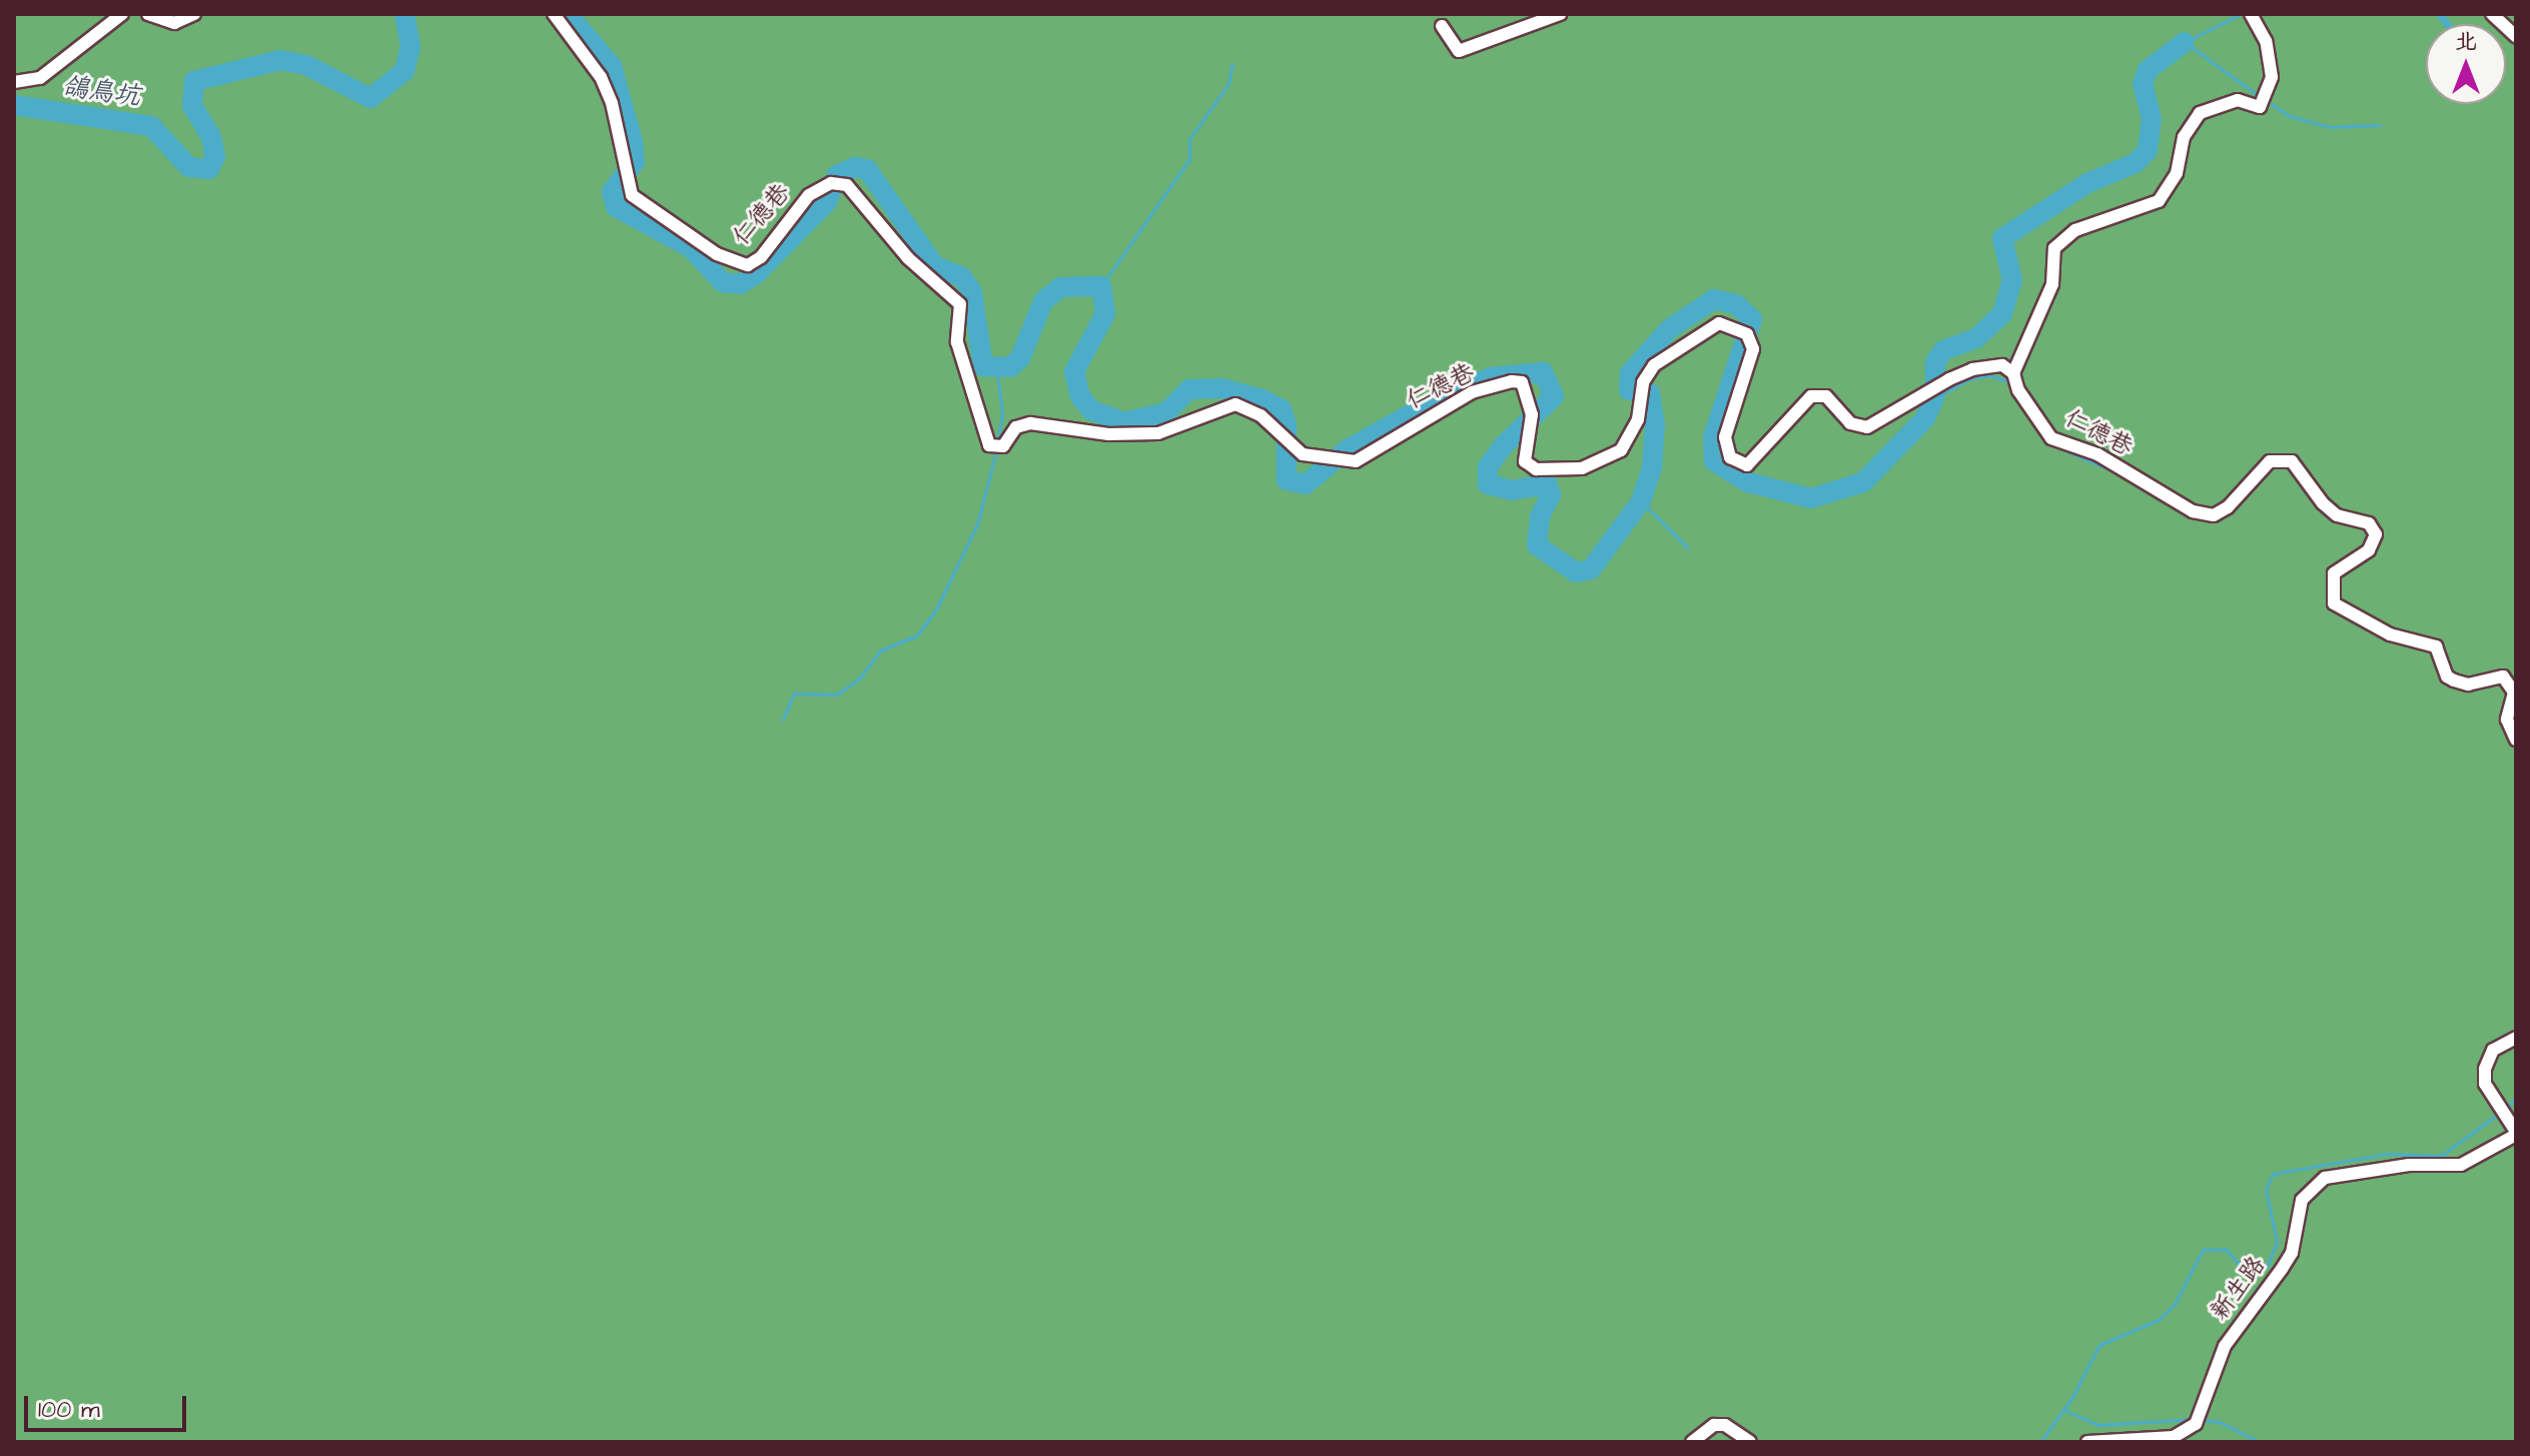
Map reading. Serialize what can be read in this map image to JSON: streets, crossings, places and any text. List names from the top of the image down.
{
  "streets": {
    "street": ["仁德巷", "新生路"]
  },
  "water": ["鴿鳥坑"],
  "scale_bar": "100 m",
  "north": "top"
}
